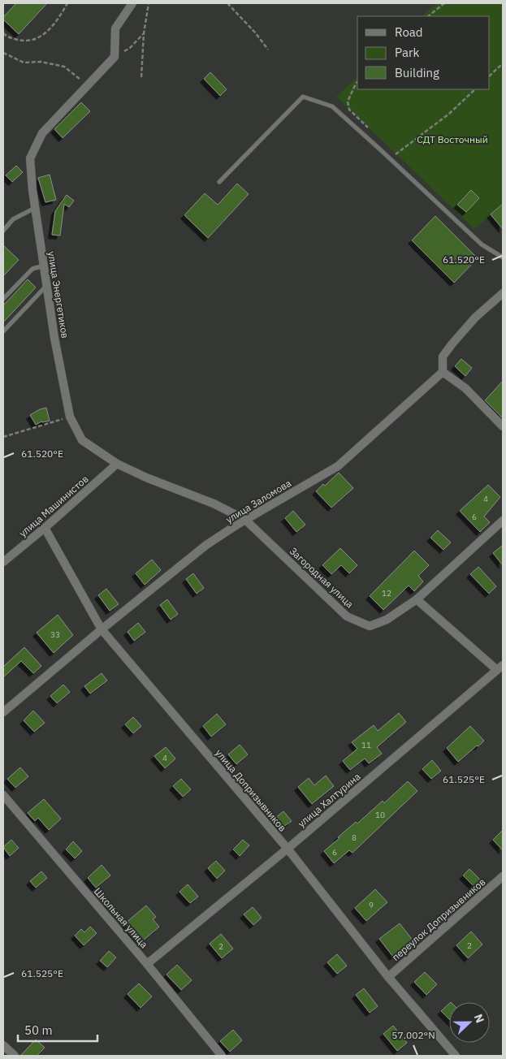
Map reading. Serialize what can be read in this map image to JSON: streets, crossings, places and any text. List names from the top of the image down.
{
  "streets": {
    "street": [
      "улица Энергетиков",
      "улица Заломова",
      "улица Машинистов",
      "Загородная улица",
      "улица Допризывников",
      "улица Халтурина",
      "Школьная улица",
      "переулок Допризывников"
    ]
  },
  "crossings": [
    ["улица Энергетиков", "улица Заломова"],
    ["улица Энергетиков", "улица Машинистов"],
    ["улица Энергетиков", "Загородная улица"],
    ["улица Заломова", "Загородная улица"],
    ["улица Заломова", "улица Допризывников"],
    ["улица Машинистов", "улица Допризывников"],
    ["улица Допризывников", "улица Халтурина"],
    ["улица Допризывников", "переулок Допризывников"],
    ["улица Халтурина", "Школьная улица"]
  ],
  "parks": ["СДТ Восточный"],
  "house_numbers": [
    "4",
    "6",
    "12",
    "33",
    "11",
    "4",
    "10",
    "8",
    "6",
    "9",
    "2",
    "2"
  ],
  "legend": ["Road", "Park", "Building"],
  "scale_bar": "50 m",
  "north": "right",
  "coordinates": ["61.520°E", "61.525°E", "57.002°N"]
}
